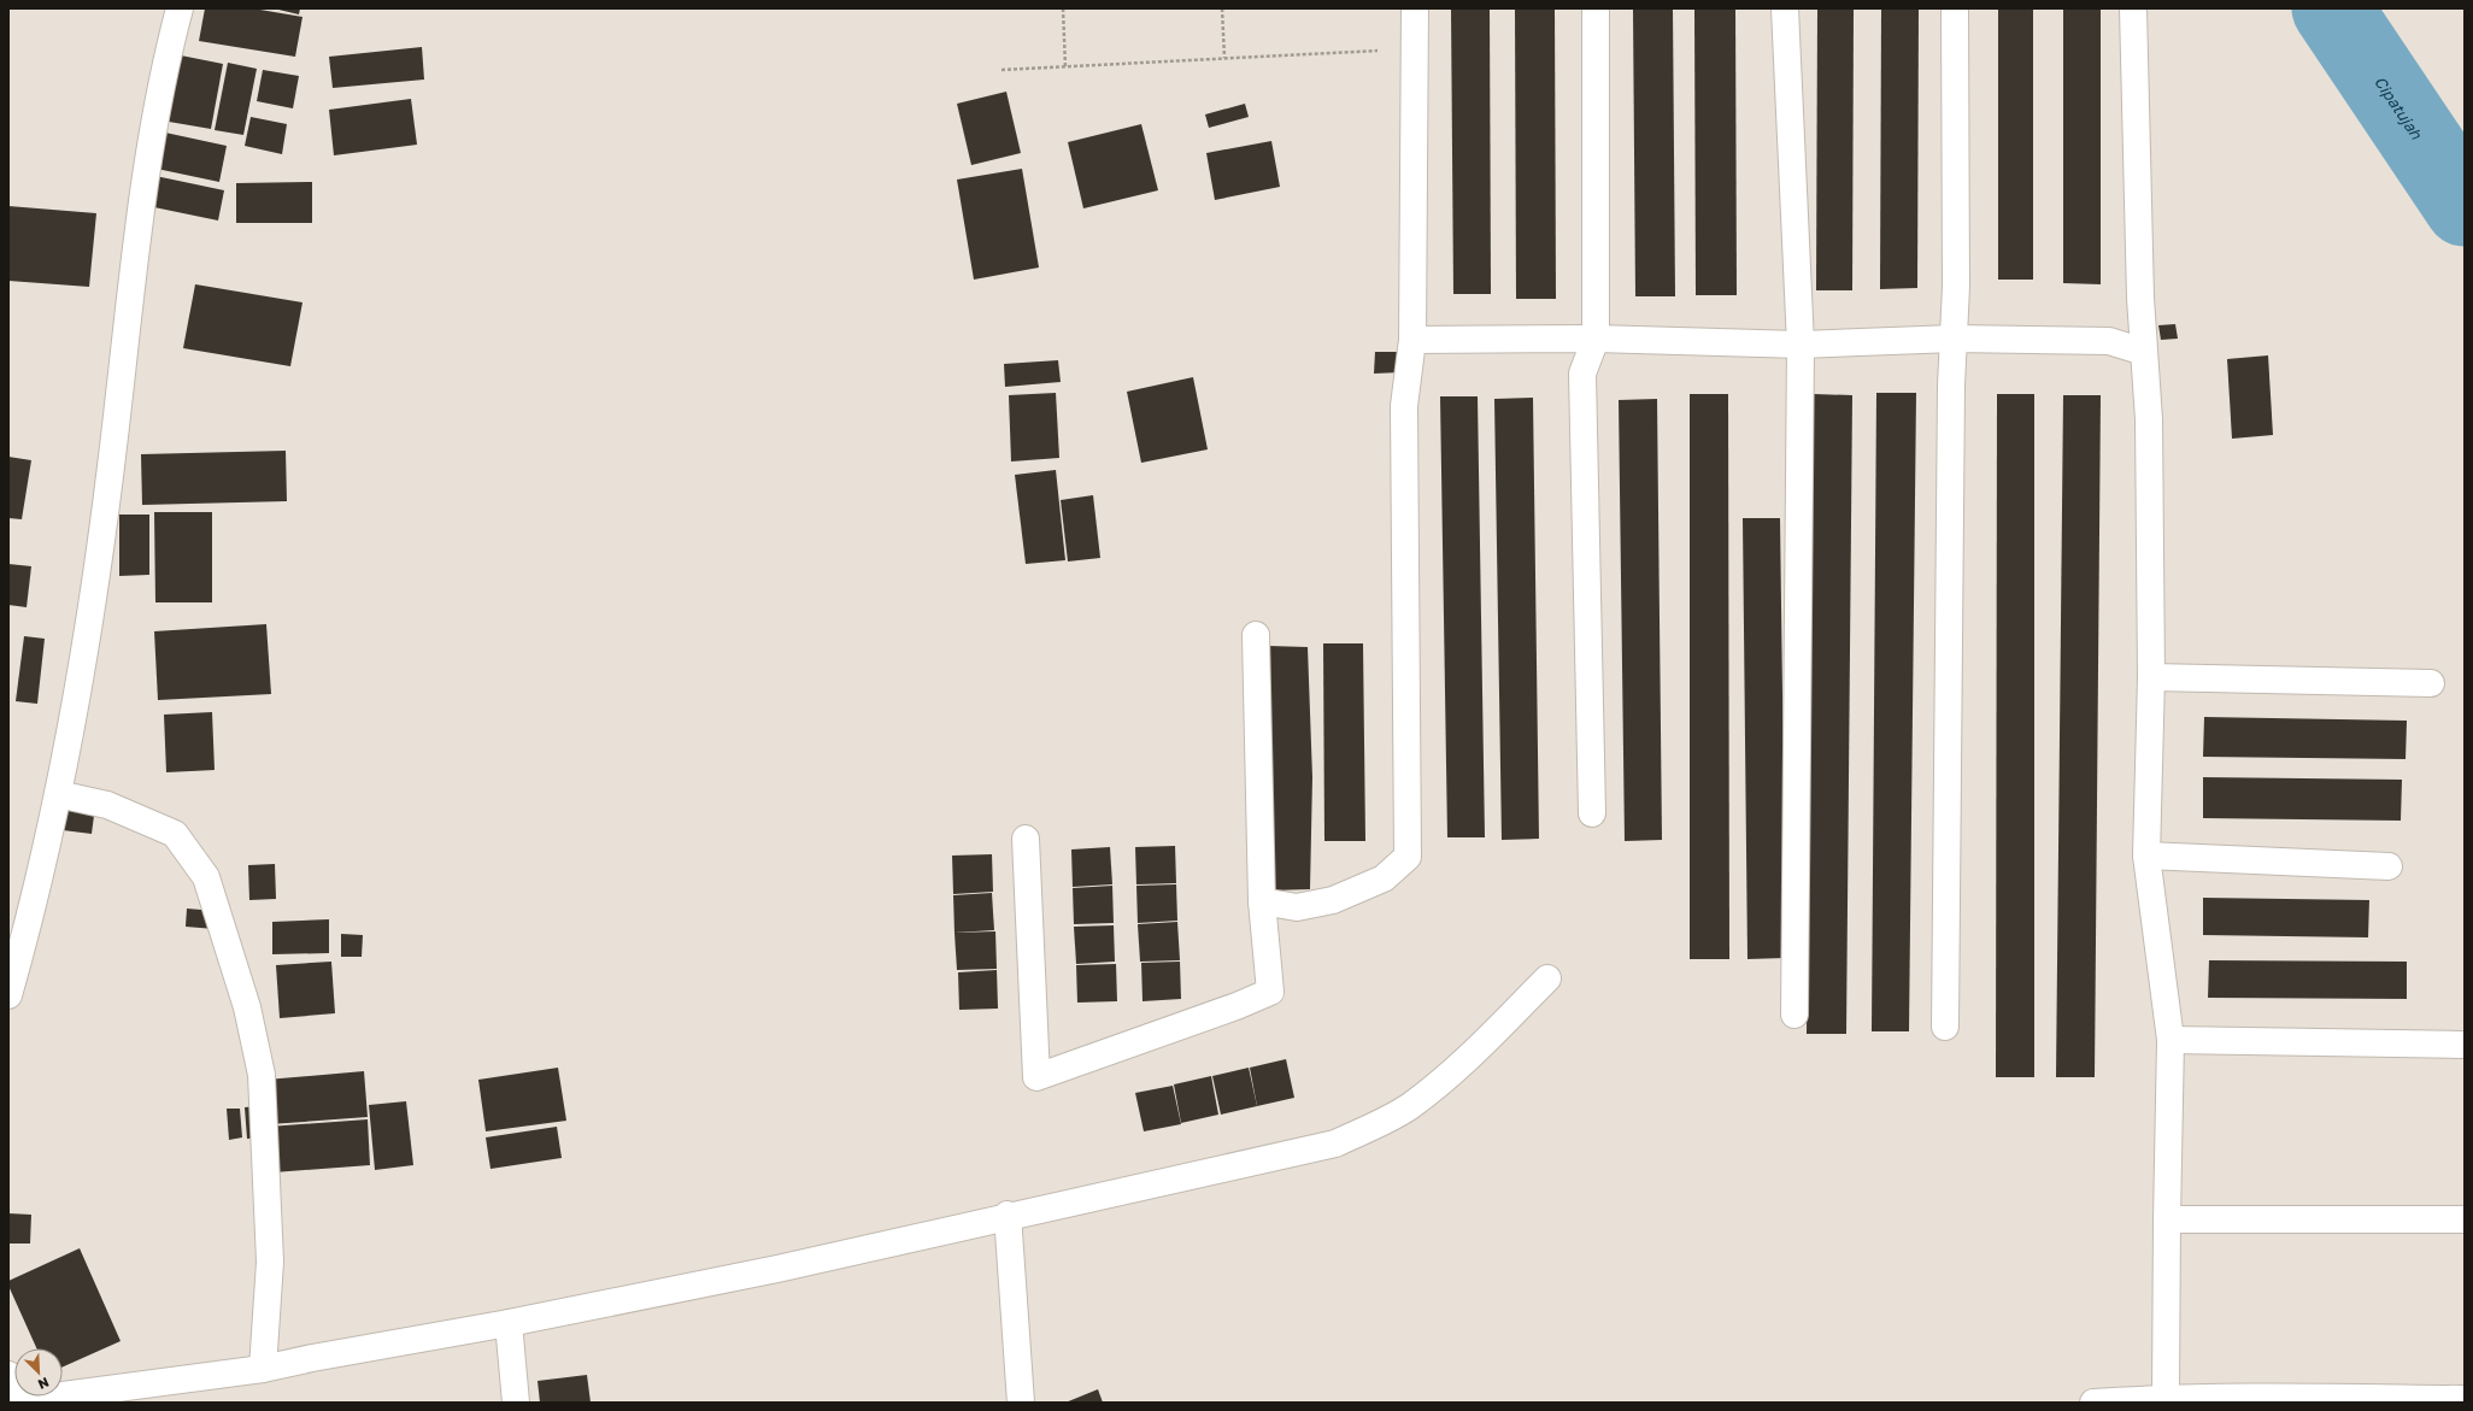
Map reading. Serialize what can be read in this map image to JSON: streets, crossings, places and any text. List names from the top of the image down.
{
  "water": ["Cipatujah"],
  "north": "bottom right"
}
